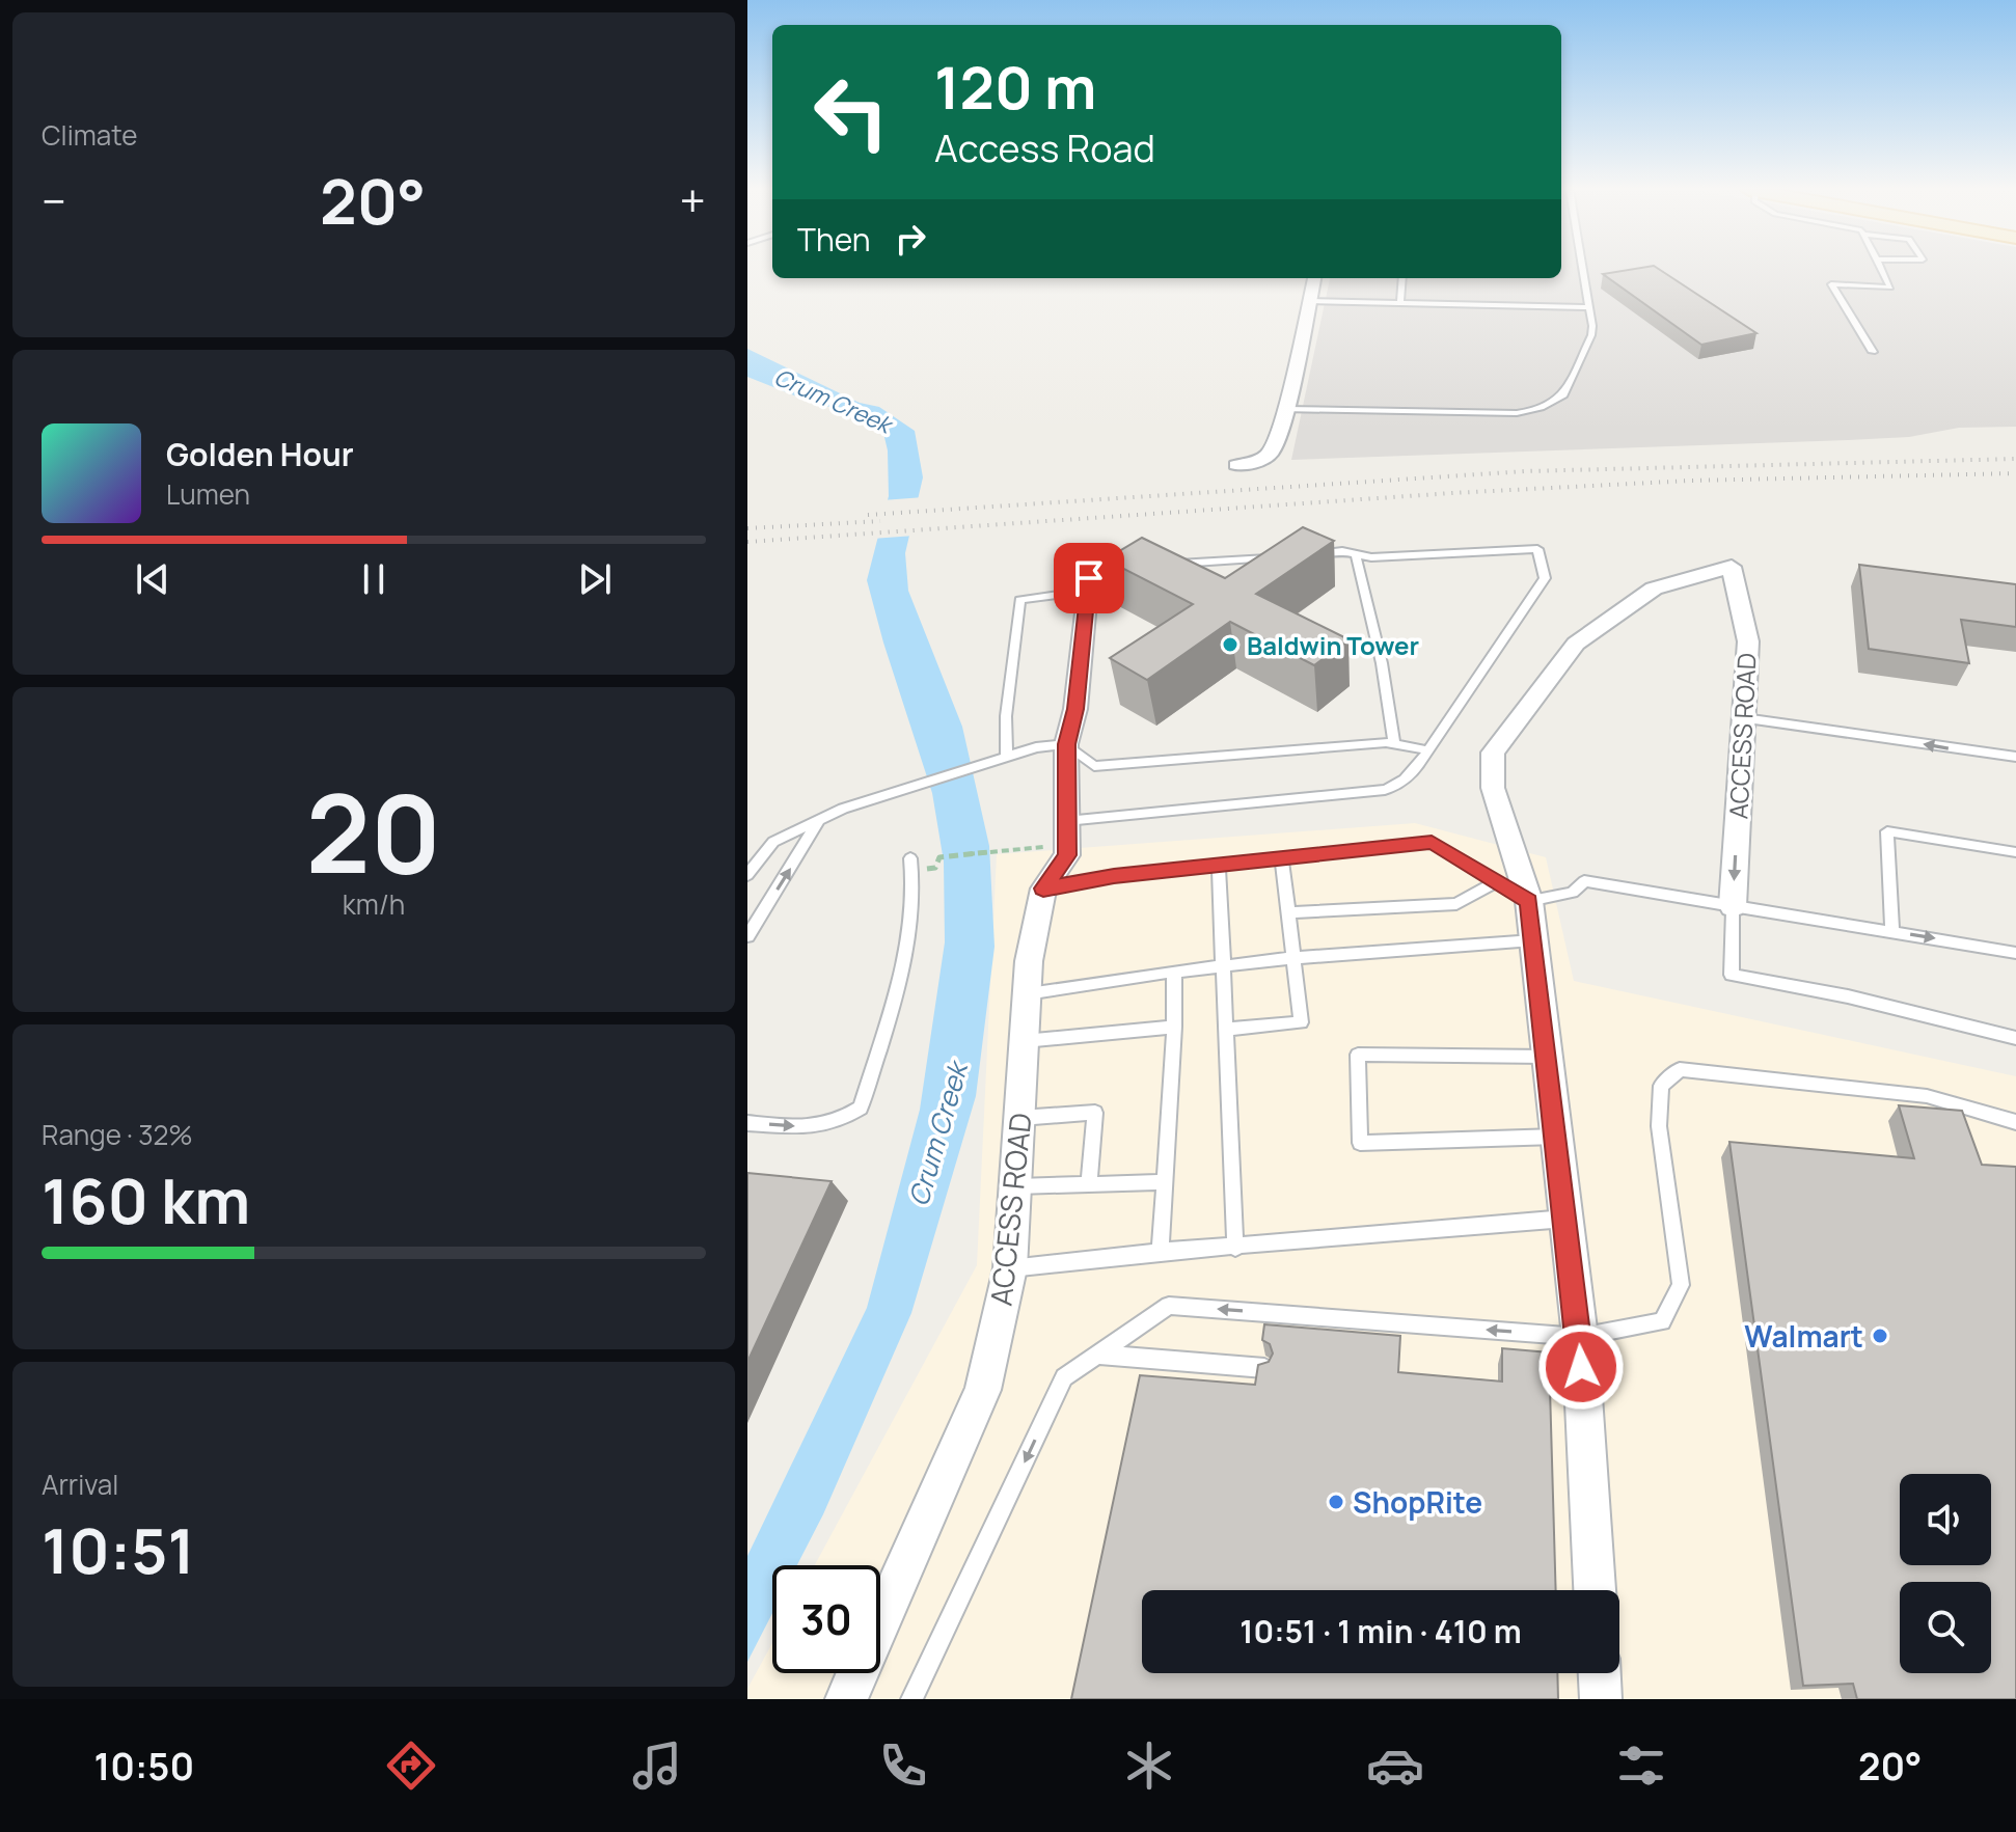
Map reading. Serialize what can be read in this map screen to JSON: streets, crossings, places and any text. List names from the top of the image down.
{
  "streets": {
    "street": ["ACCESS ROAD"]
  },
  "water": ["Crum Creek"],
  "places": ["Baldwin Tower", "Walmart", "ShopRite"],
  "page": {
    "tile": [
      "Climate",
      ["20", "km/h"],
      ["Range · 32%", "160 km"],
      ["Arrival", "10:51"]
    ],
    "turn": ["120 m", "Access Road"],
    "heat": ["−", "20°", "+"],
    "then": "Then",
    "song": ["Golden Hour", "Lumen"],
    "limit": "30",
    "trip": "10:51 · 1 min · 410 m",
    "tabs": ["10:50", "20°"]
  }
}
